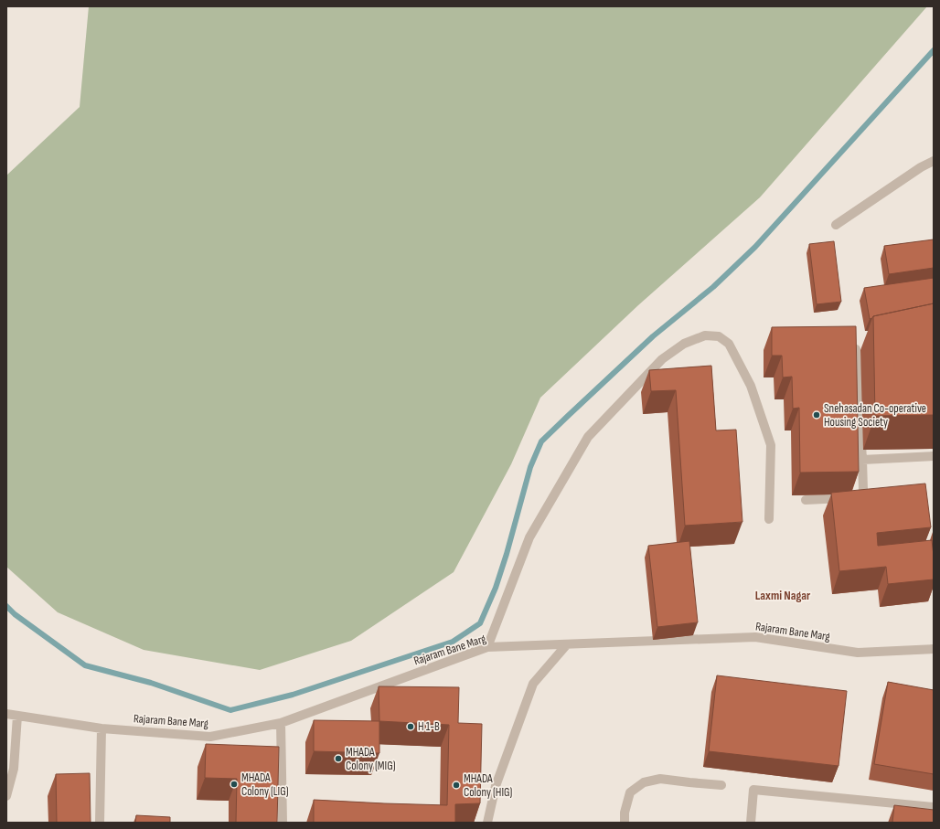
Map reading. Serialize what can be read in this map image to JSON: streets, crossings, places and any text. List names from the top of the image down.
{
  "streets": {
    "street": ["Rajaram Bane Marg"]
  },
  "districts": ["Laxmi Nagar"],
  "places": [
    "Snehasadan Co-operative Housing Society",
    "H 1-B",
    "MHADA Colony (MIG)",
    "MHADA Colony (LIG)",
    "MHADA Colony (HIG)"
  ]
}
